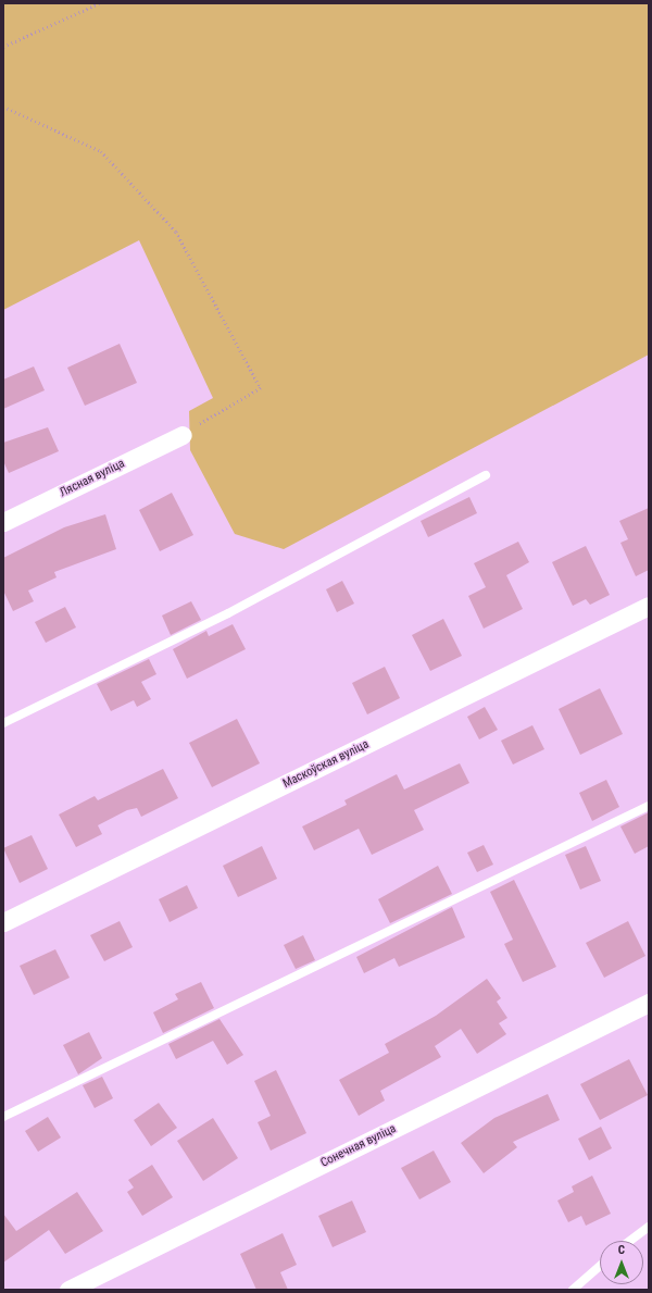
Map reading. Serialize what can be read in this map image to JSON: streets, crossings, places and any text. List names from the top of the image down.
{
  "streets": {
    "street": ["Лясная вуліца", "Маскоўская вуліца", "Сонечная вуліца"]
  },
  "north": "top"
}
